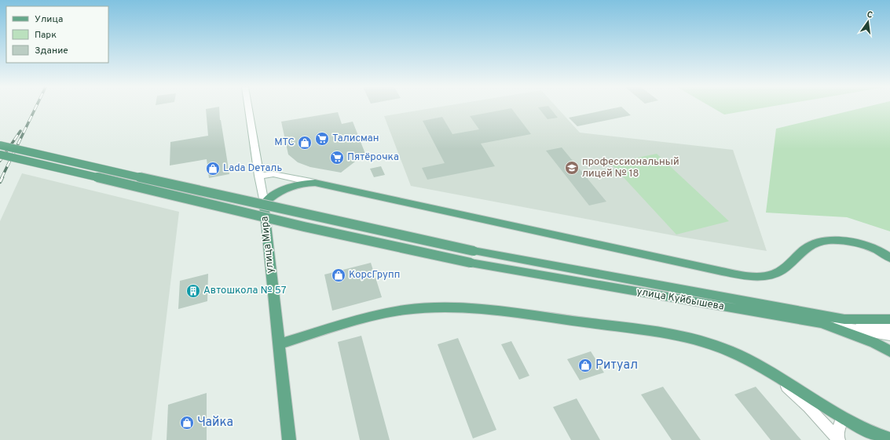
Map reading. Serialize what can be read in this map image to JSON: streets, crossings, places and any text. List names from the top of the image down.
{
  "streets": {
    "main road": ["улица Мира", "улица Куйбышева"]
  },
  "places": {
    "supermarket": ["Талисман", "Пятёрочка"],
    "shop": [
      "МТС",
      "Lada Dеталь",
      "КорсГрупп",
      "Ритуал",
      "Чайка"
    ],
    "school or university": ["профессиональный лицей № 18"],
    "building": ["Автошкола № 57"]
  },
  "legend": ["Улица", "Парк", "Здание"],
  "north": "top"
}
